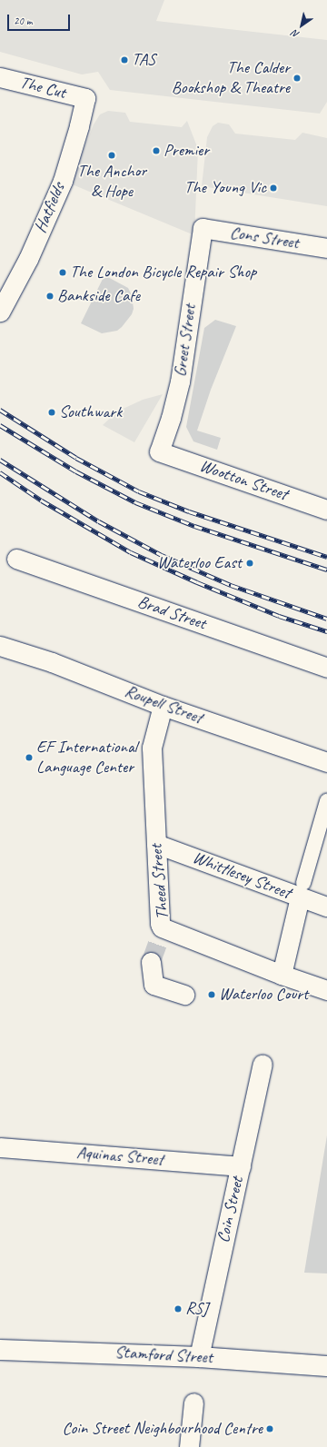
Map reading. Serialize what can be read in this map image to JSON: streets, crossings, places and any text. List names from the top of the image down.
{
  "streets": {
    "main road": ["Stamford Street"],
    "street": [
      "The Cut",
      "Hatfields",
      "Cons Street",
      "Greet Street",
      "Wootton Street",
      "Brad Street",
      "Roupell Street",
      "Whittlesey Street",
      "Theed Street",
      "Aquinas Street",
      "Coin Street"
    ]
  },
  "crossings": [
    ["The Cut", "Hatfields"],
    ["Cons Street", "Greet Street"],
    ["Greet Street", "Wootton Street"],
    ["Roupell Street", "Theed Street"],
    ["Whittlesey Street", "Theed Street"],
    ["Aquinas Street", "Coin Street"],
    ["Coin Street", "Stamford Street"]
  ],
  "places": [
    "TAS",
    "The Calder Bookshop & Theatre",
    "Premier",
    "The Anchor & Hope",
    "The Young Vic",
    "The London Bicycle Repair Shop",
    "Bankside Cafe",
    "Southwark",
    "Waterloo East",
    "EF International Language Center",
    "Waterloo Court",
    "RSJ",
    "Coin Street Neighbourhood Centre"
  ],
  "scale_bar": "20 m",
  "north": "bottom left"
}
